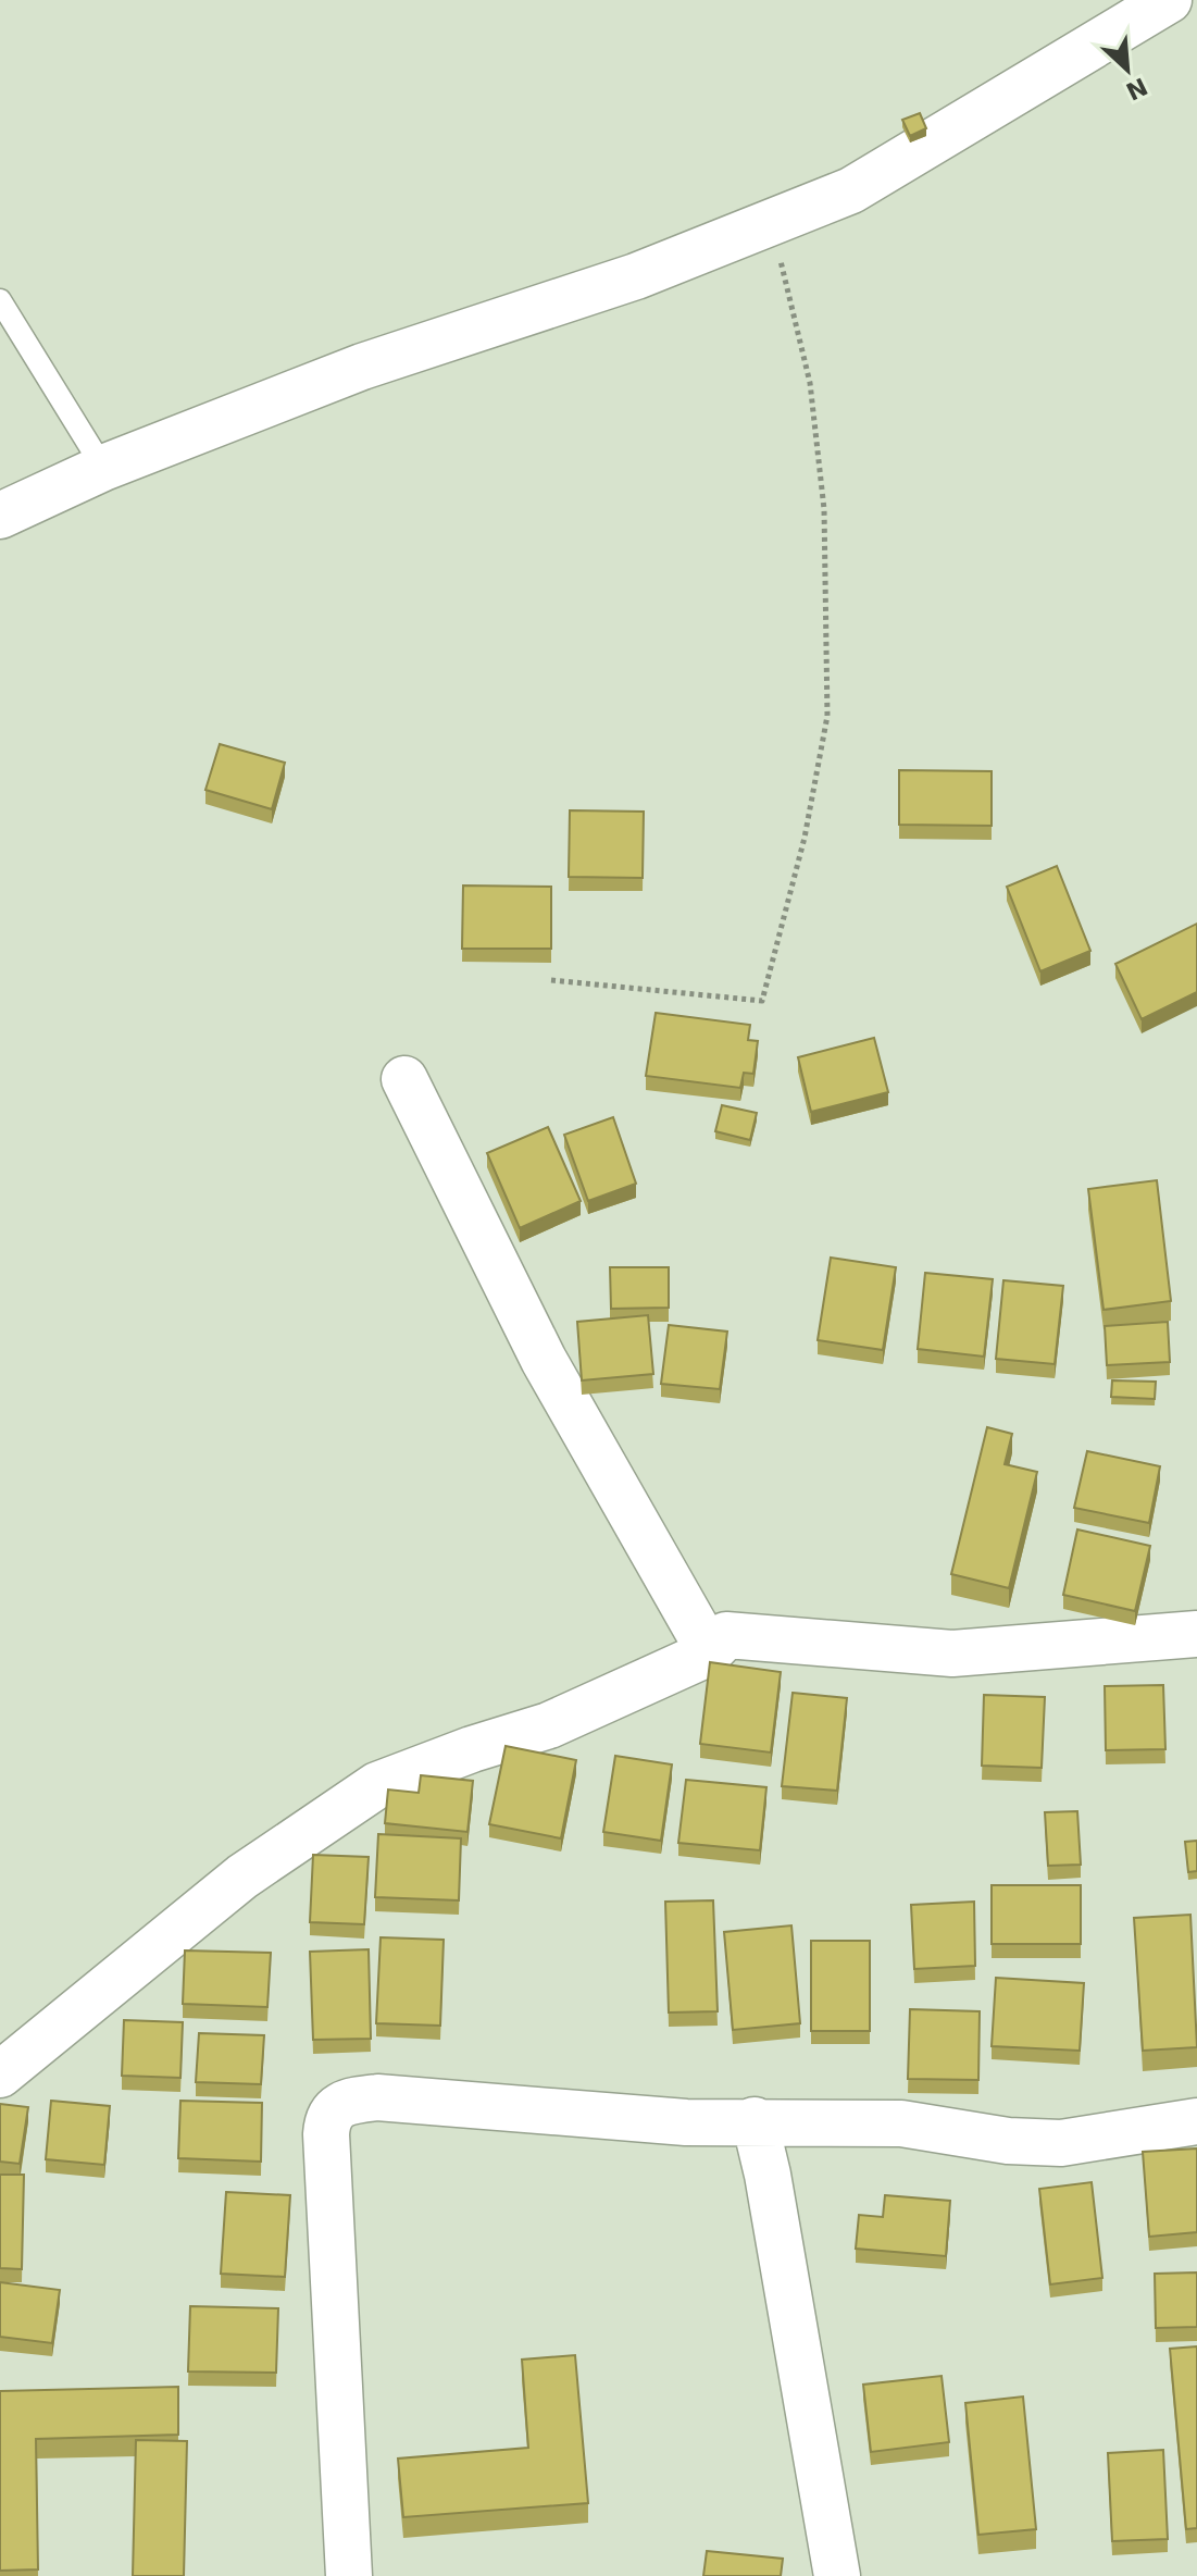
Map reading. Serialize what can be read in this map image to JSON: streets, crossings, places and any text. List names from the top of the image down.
{
  "north": "bottom right"
}
